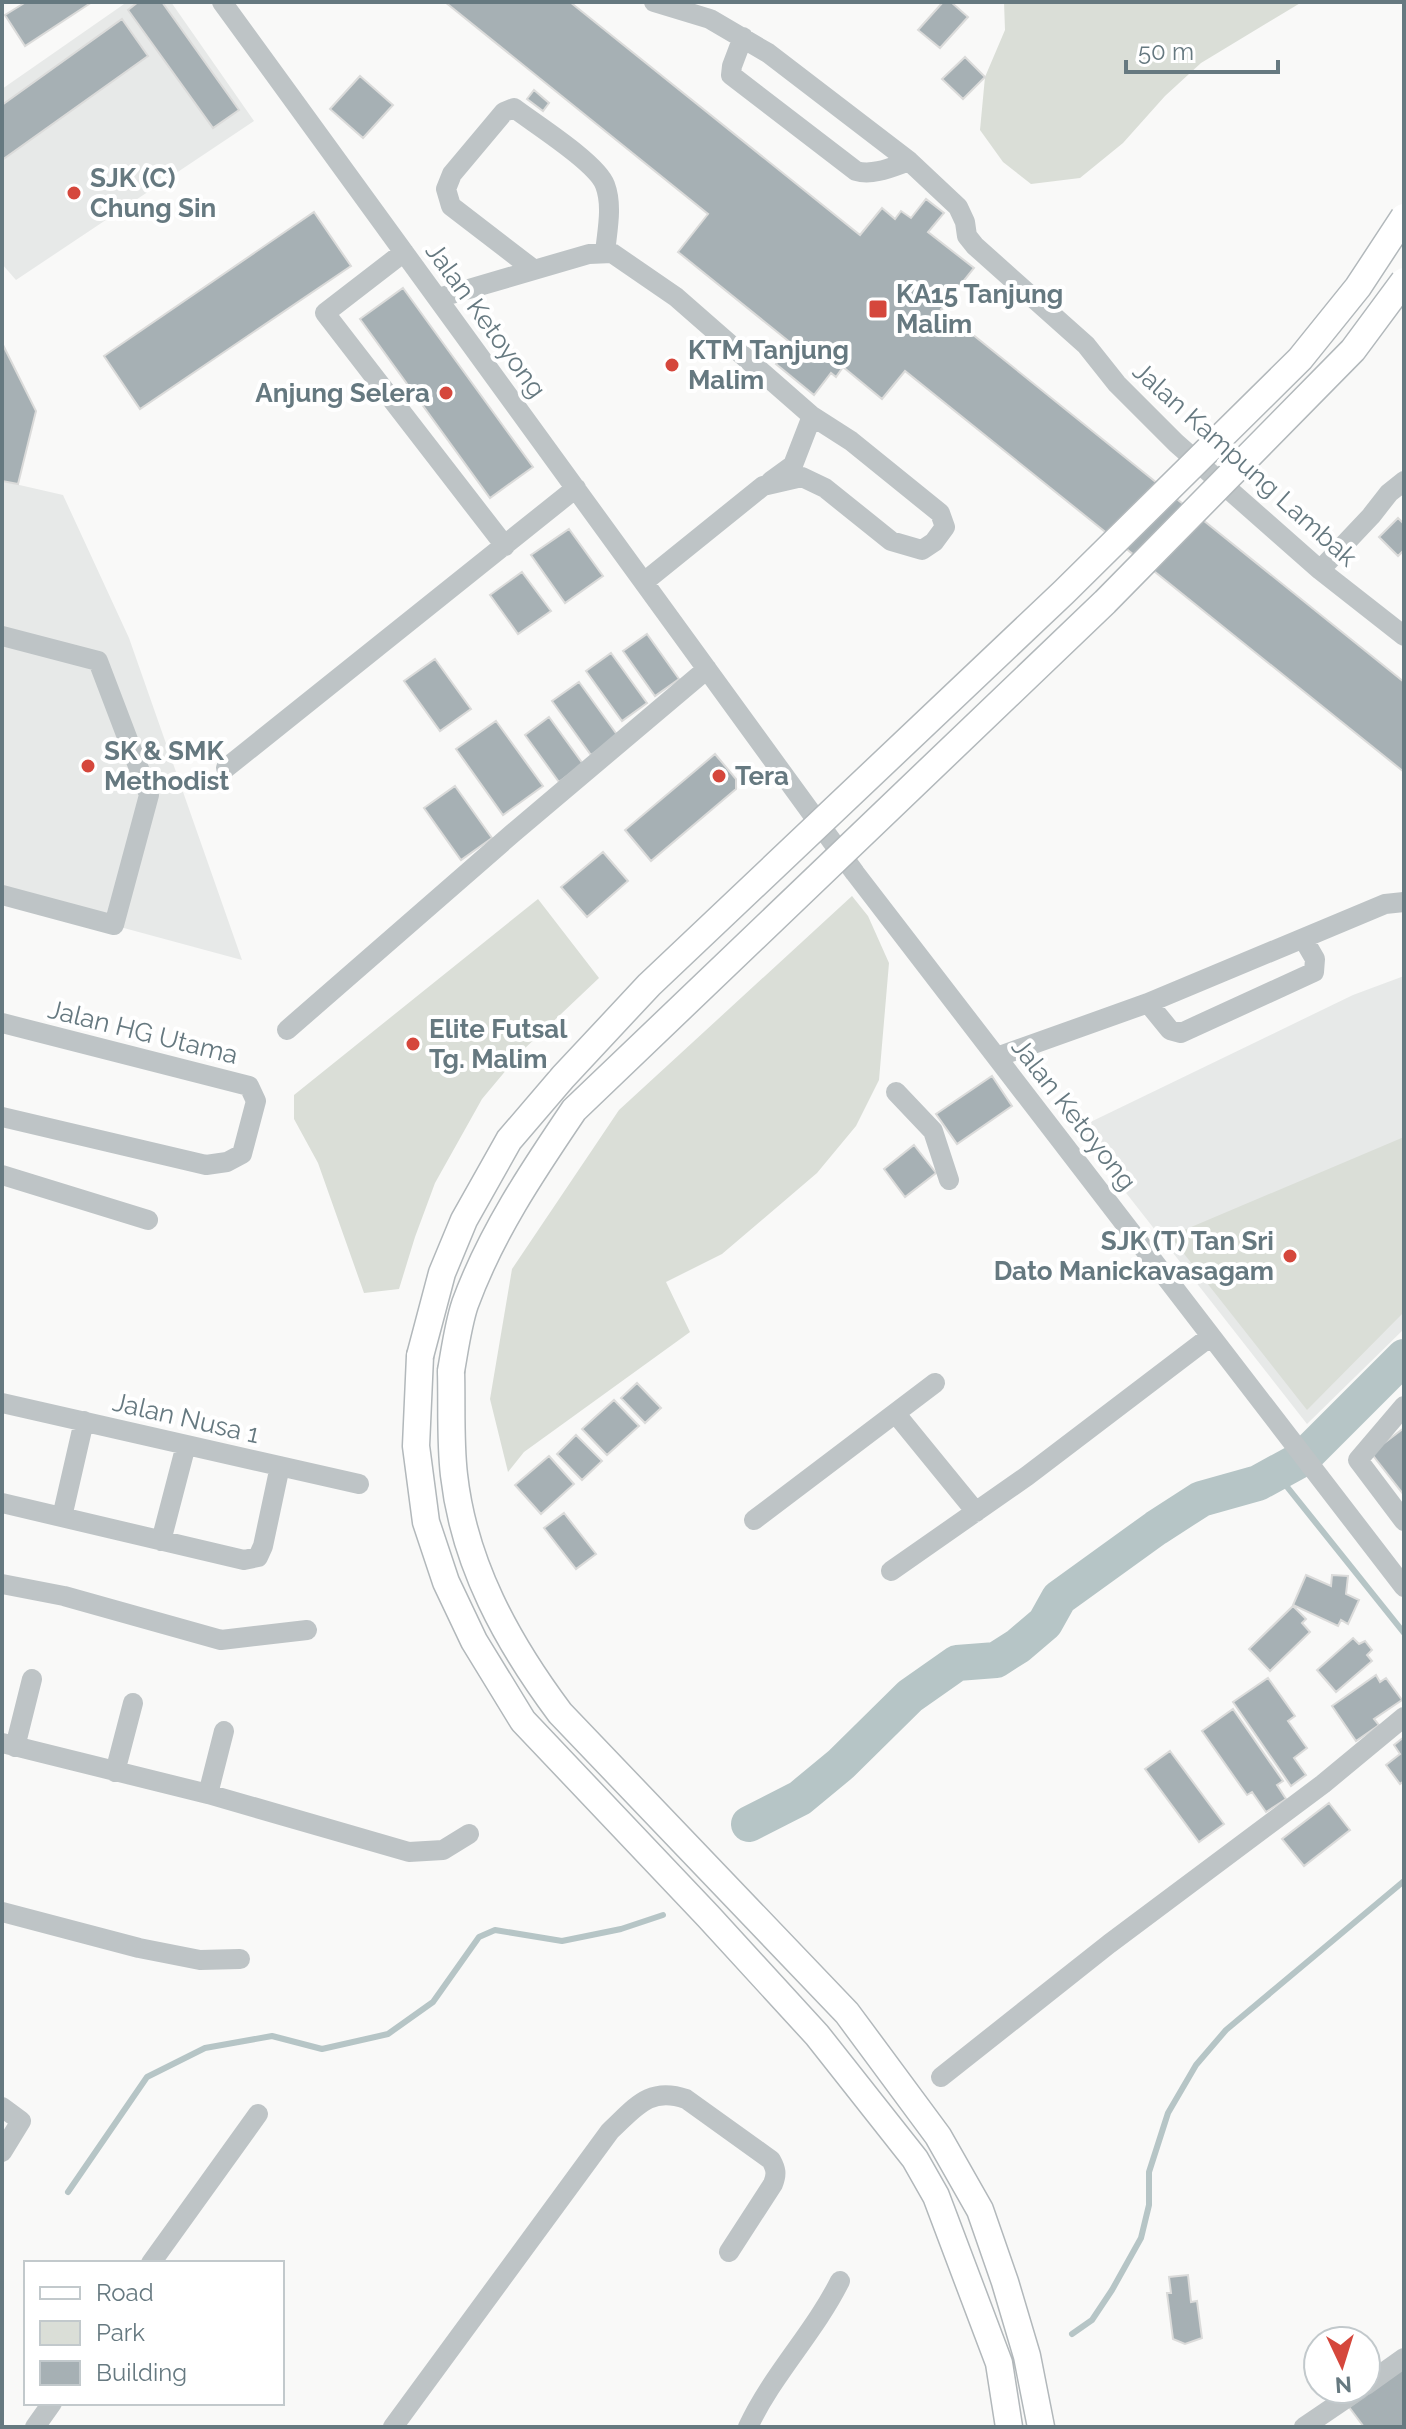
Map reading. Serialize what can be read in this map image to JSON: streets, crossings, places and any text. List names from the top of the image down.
{
  "streets": {
    "street": [
      "Jalan Ketoyong",
      "Jalan Kampung Lambak",
      "Jalan HG Utama",
      "Jalan Nusa 1"
    ]
  },
  "places": {
    "other": [
      "SJK (C) Chung Sin",
      "KTM Tanjung Malim",
      "Anjung Selera",
      "SK & SMK Methodist",
      "Tera",
      "Elite Futsal Tg. Malim",
      "SJK (T) Tan Sri Dato Manickavasagam"
    ],
    "transit": ["KA15 Tanjung Malim"]
  },
  "legend": ["Road", "Park", "Building"],
  "scale_bar": "50 m",
  "north": "bottom"
}
